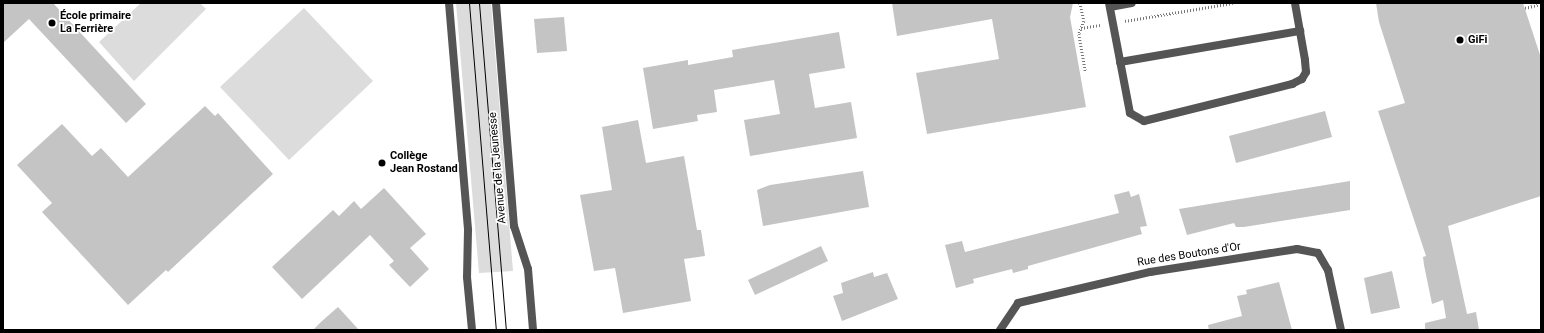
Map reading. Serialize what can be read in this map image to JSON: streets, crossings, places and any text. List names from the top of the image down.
{
  "streets": {
    "street": ["Avenue de la Jeunesse", "Rue des Boutons d'Or"]
  },
  "places": ["École primaire La Ferrière", "GiFi", "Collège Jean Rostand"]
}
